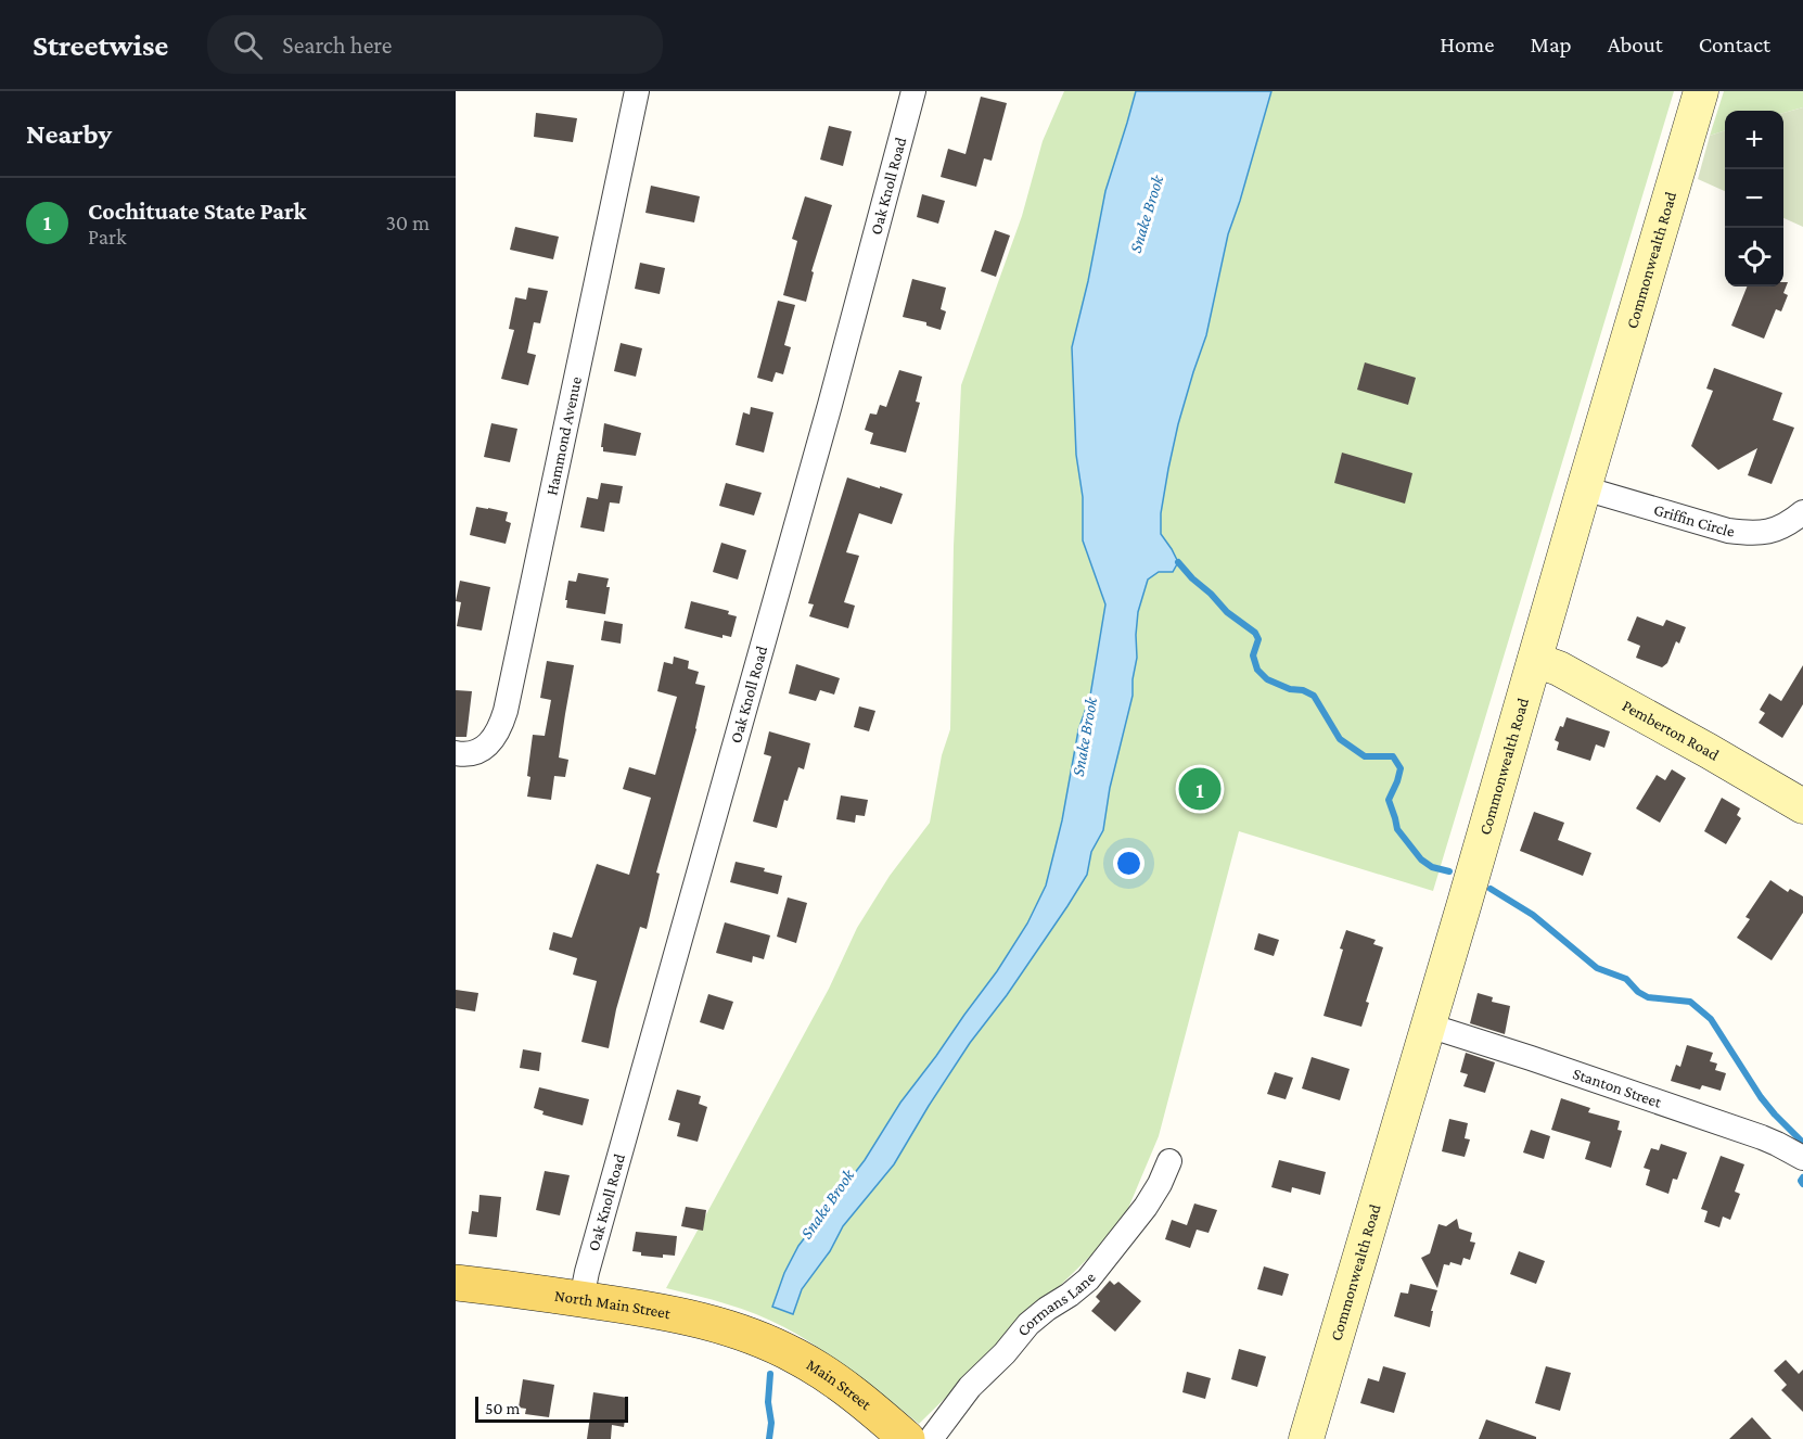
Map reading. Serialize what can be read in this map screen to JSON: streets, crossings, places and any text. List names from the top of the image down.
{
  "streets": {
    "main road": [
      "Commonwealth Road",
      "Pemberton Road",
      "North Main Street",
      "Main Street"
    ],
    "street": [
      "Oak Knoll Road",
      "Hammond Avenue",
      "Griffin Circle",
      "Stanton Street",
      "Cormans Lane"
    ]
  },
  "crossings": [
    ["Oak Knoll Road", "North Main Street"],
    ["Commonwealth Road", "Griffin Circle"],
    ["Commonwealth Road", "Pemberton Road"],
    ["Commonwealth Road", "Stanton Street"],
    ["North Main Street", "Main Street"]
  ],
  "water": ["Snake Brook"],
  "scale_bar": "50 m",
  "page": {
    "header": "Streetwise",
    "search": "Search here",
    "nav": [
      "Home",
      "Map",
      "About",
      "Contact"
    ],
    "heading": "Nearby",
    "map_buttons": ["+", "−"],
    "list": [
      {
        "mark": "1",
        "name": "Cochituate State Park",
        "note": "Park",
        "value": "30 m"
      }
    ],
    "pins": "1",
    "scale": "50 m"
  }
}
